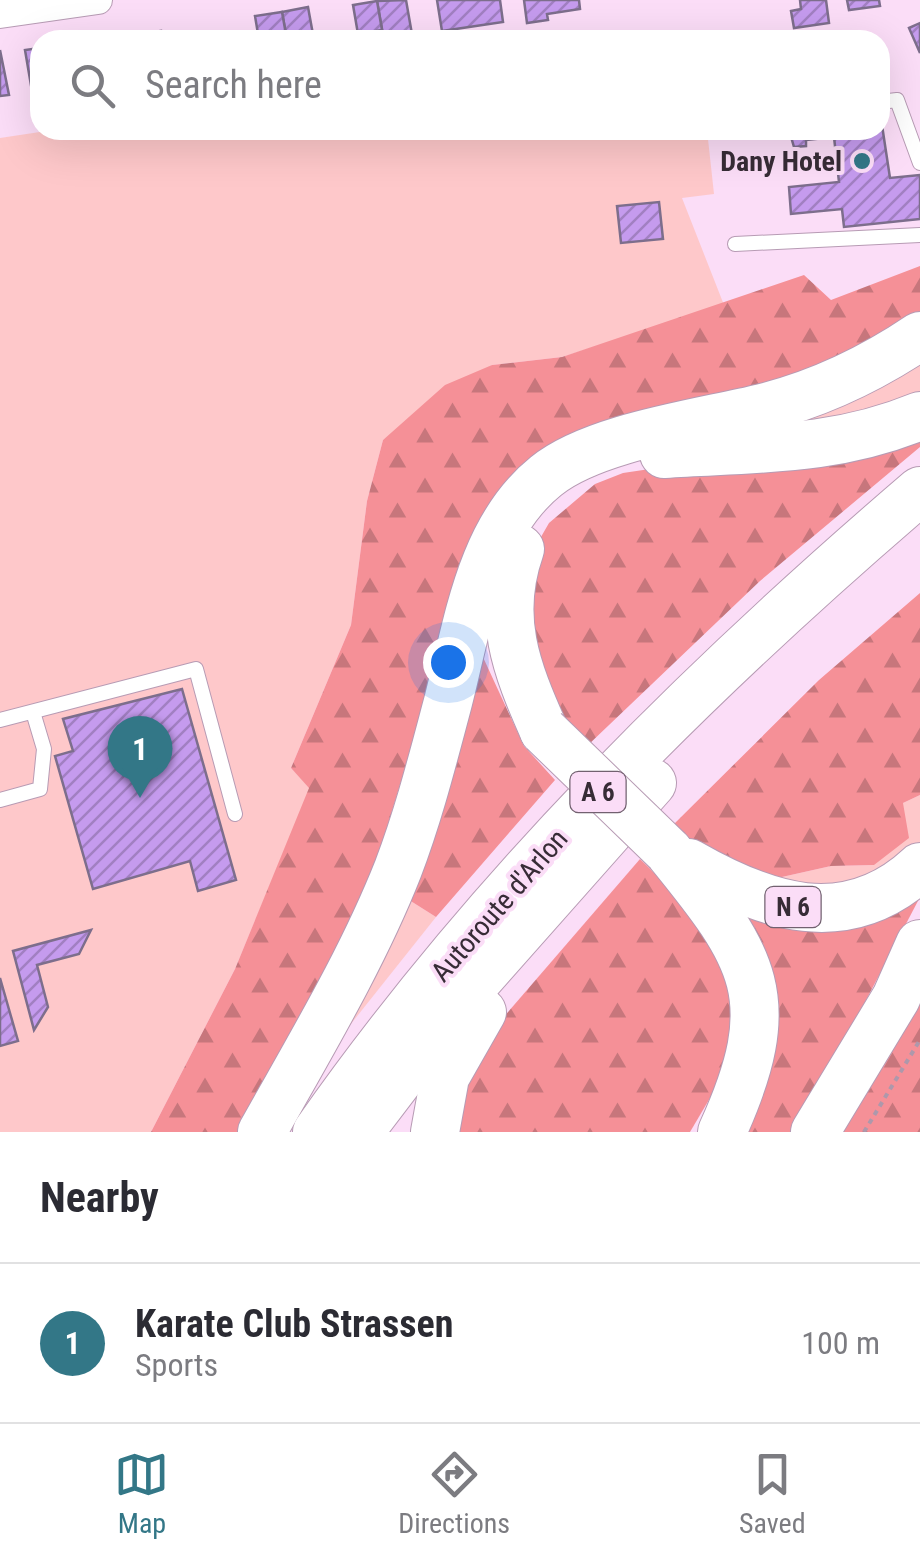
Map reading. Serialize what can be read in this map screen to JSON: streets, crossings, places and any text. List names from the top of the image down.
{
  "streets": {
    "highway": ["A 6", "Autoroute d'Arlon", "N 6"]
  },
  "crossings": [
    ["A 6", "Autoroute d'Arlon"],
    ["A 6", "N 6"]
  ],
  "places": ["Dany Hotel"],
  "page": {
    "search": "Search here",
    "pins": "1",
    "heading": "Nearby",
    "list": [
      {
        "mark": "1",
        "name": "Karate Club Strassen",
        "note": "Sports",
        "value": "100 m"
      }
    ],
    "nav": ["Map", "Directions", "Saved"]
  }
}
